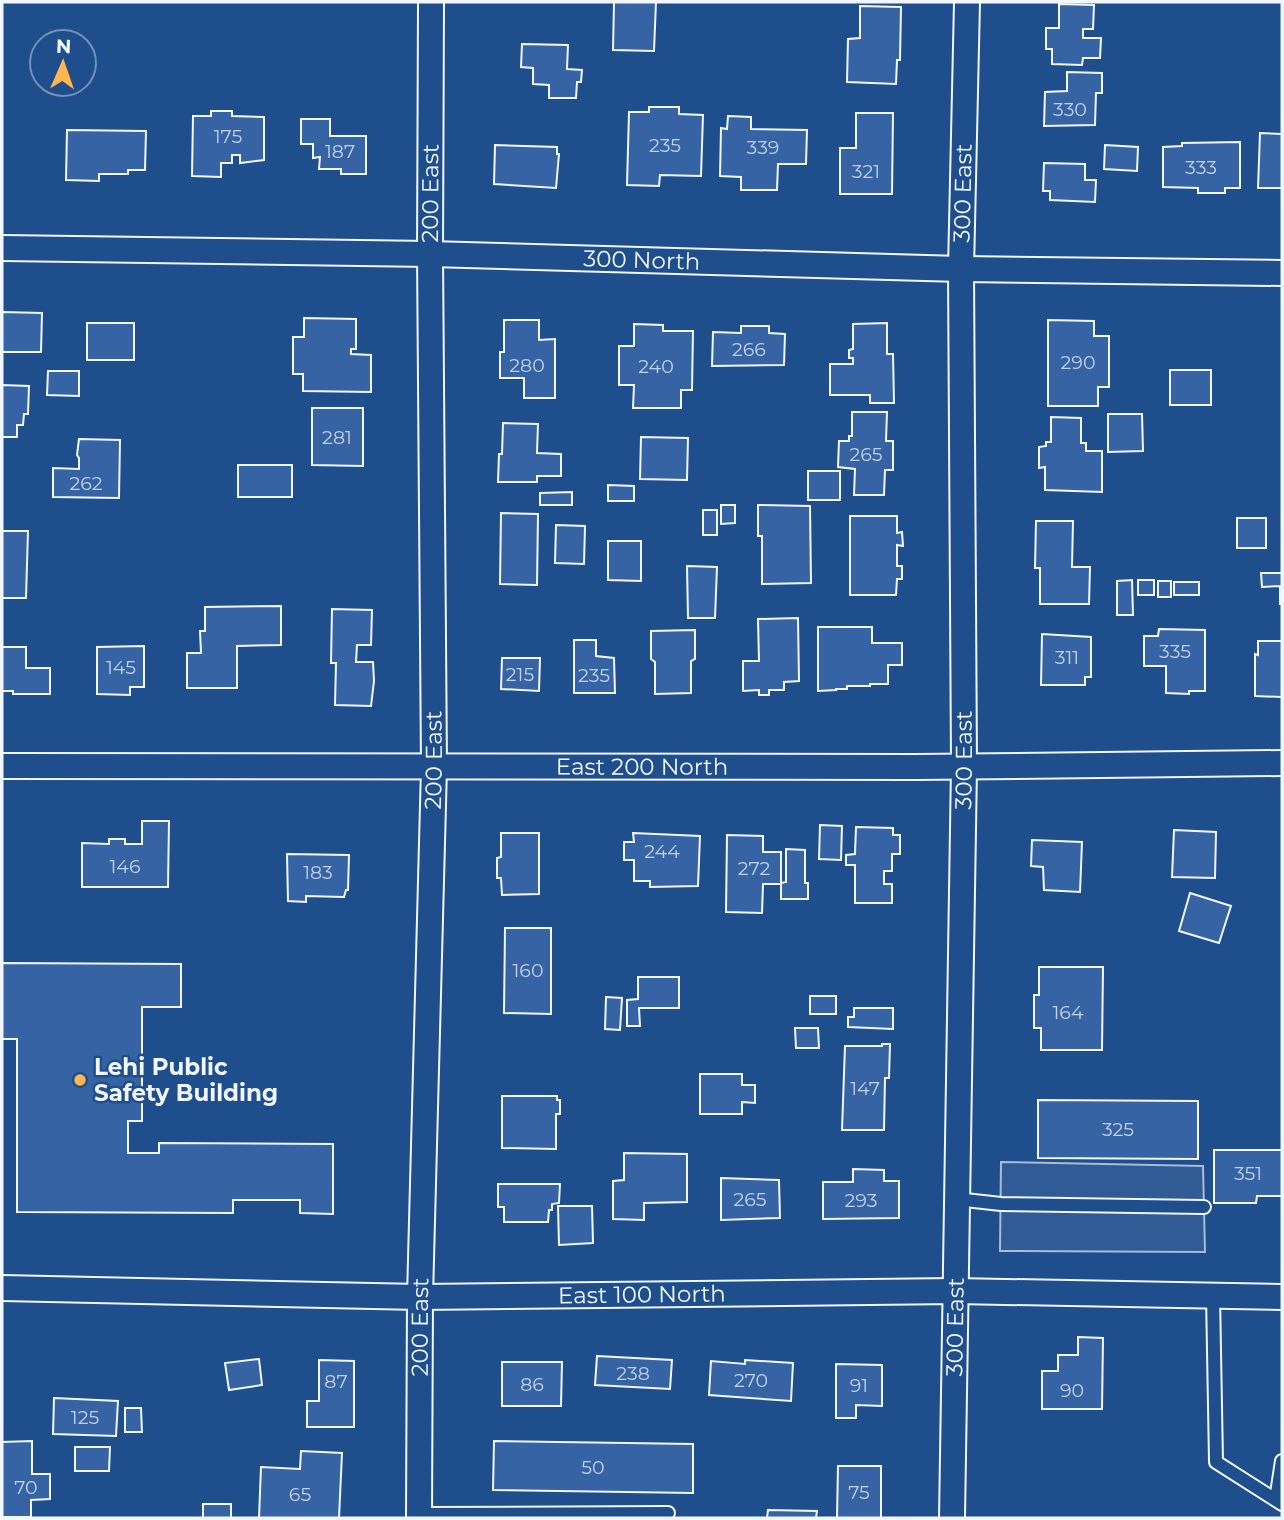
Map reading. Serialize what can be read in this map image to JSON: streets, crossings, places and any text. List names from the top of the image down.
{
  "streets": {
    "street": [
      "200 East",
      "300 East",
      "300 North",
      "East 200 North",
      "East 100 North"
    ]
  },
  "crossings": [
    ["200 East", "300 North"],
    ["200 East", "East 200 North"],
    ["200 East", "East 100 North"],
    ["300 East", "300 North"],
    ["300 East", "East 200 North"],
    ["300 East", "East 100 North"]
  ],
  "places": ["Lehi Public Safety Building"],
  "house_numbers": [
    "330",
    "175",
    "235",
    "339",
    "187",
    "333",
    "321",
    "266",
    "290",
    "280",
    "240",
    "281",
    "265",
    "262",
    "335",
    "311",
    "145",
    "215",
    "235",
    "244",
    "146",
    "272",
    "183",
    "160",
    "164",
    "147",
    "325",
    "351",
    "265",
    "293",
    "238",
    "270",
    "87",
    "86",
    "91",
    "90",
    "125",
    "50",
    "70",
    "75",
    "65"
  ],
  "north": "top"
}
